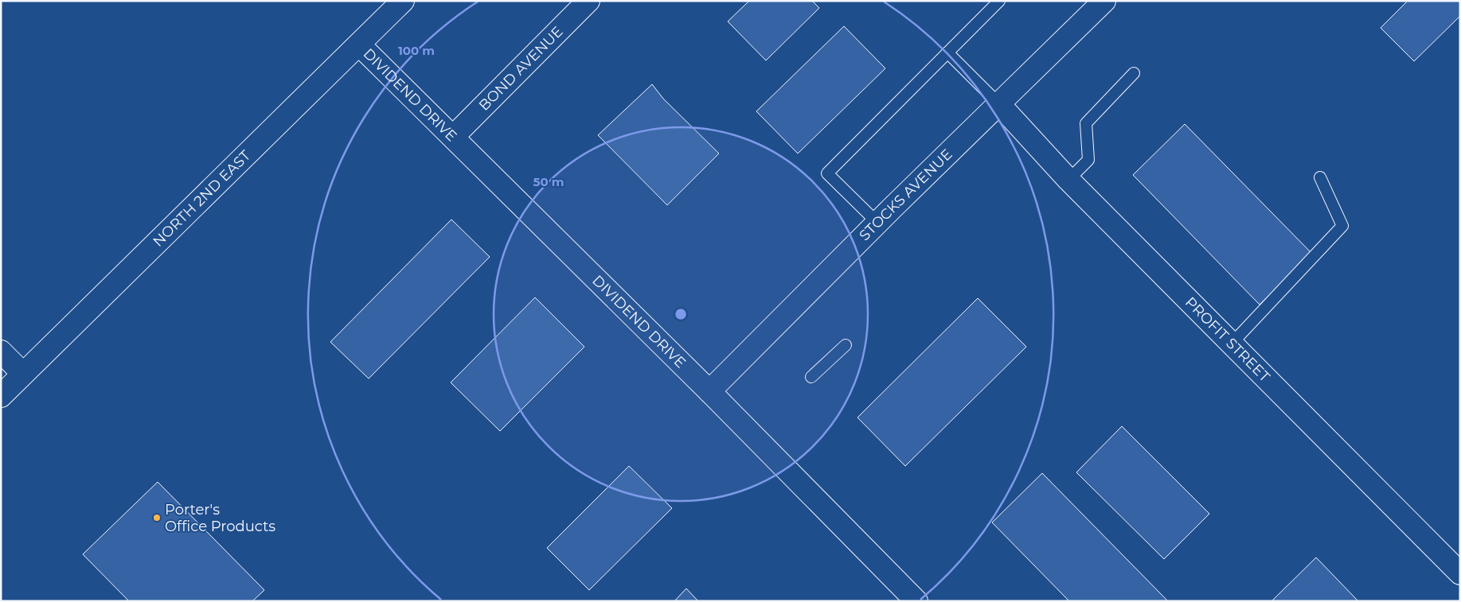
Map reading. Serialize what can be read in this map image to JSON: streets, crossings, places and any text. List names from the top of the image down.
{
  "streets": {
    "street": [
      "BOND AVENUE",
      "DIVIDEND DRIVE",
      "STOCKS AVENUE",
      "NORTH 2ND EAST",
      "PROFIT STREET"
    ]
  },
  "crossings": [
    ["BOND AVENUE", "DIVIDEND DRIVE"],
    ["DIVIDEND DRIVE", "STOCKS AVENUE"],
    ["DIVIDEND DRIVE", "NORTH 2ND EAST"],
    ["STOCKS AVENUE", "PROFIT STREET"]
  ],
  "places": ["Porter's Office Products"],
  "rings": ["100 m", "50 m"]
}
